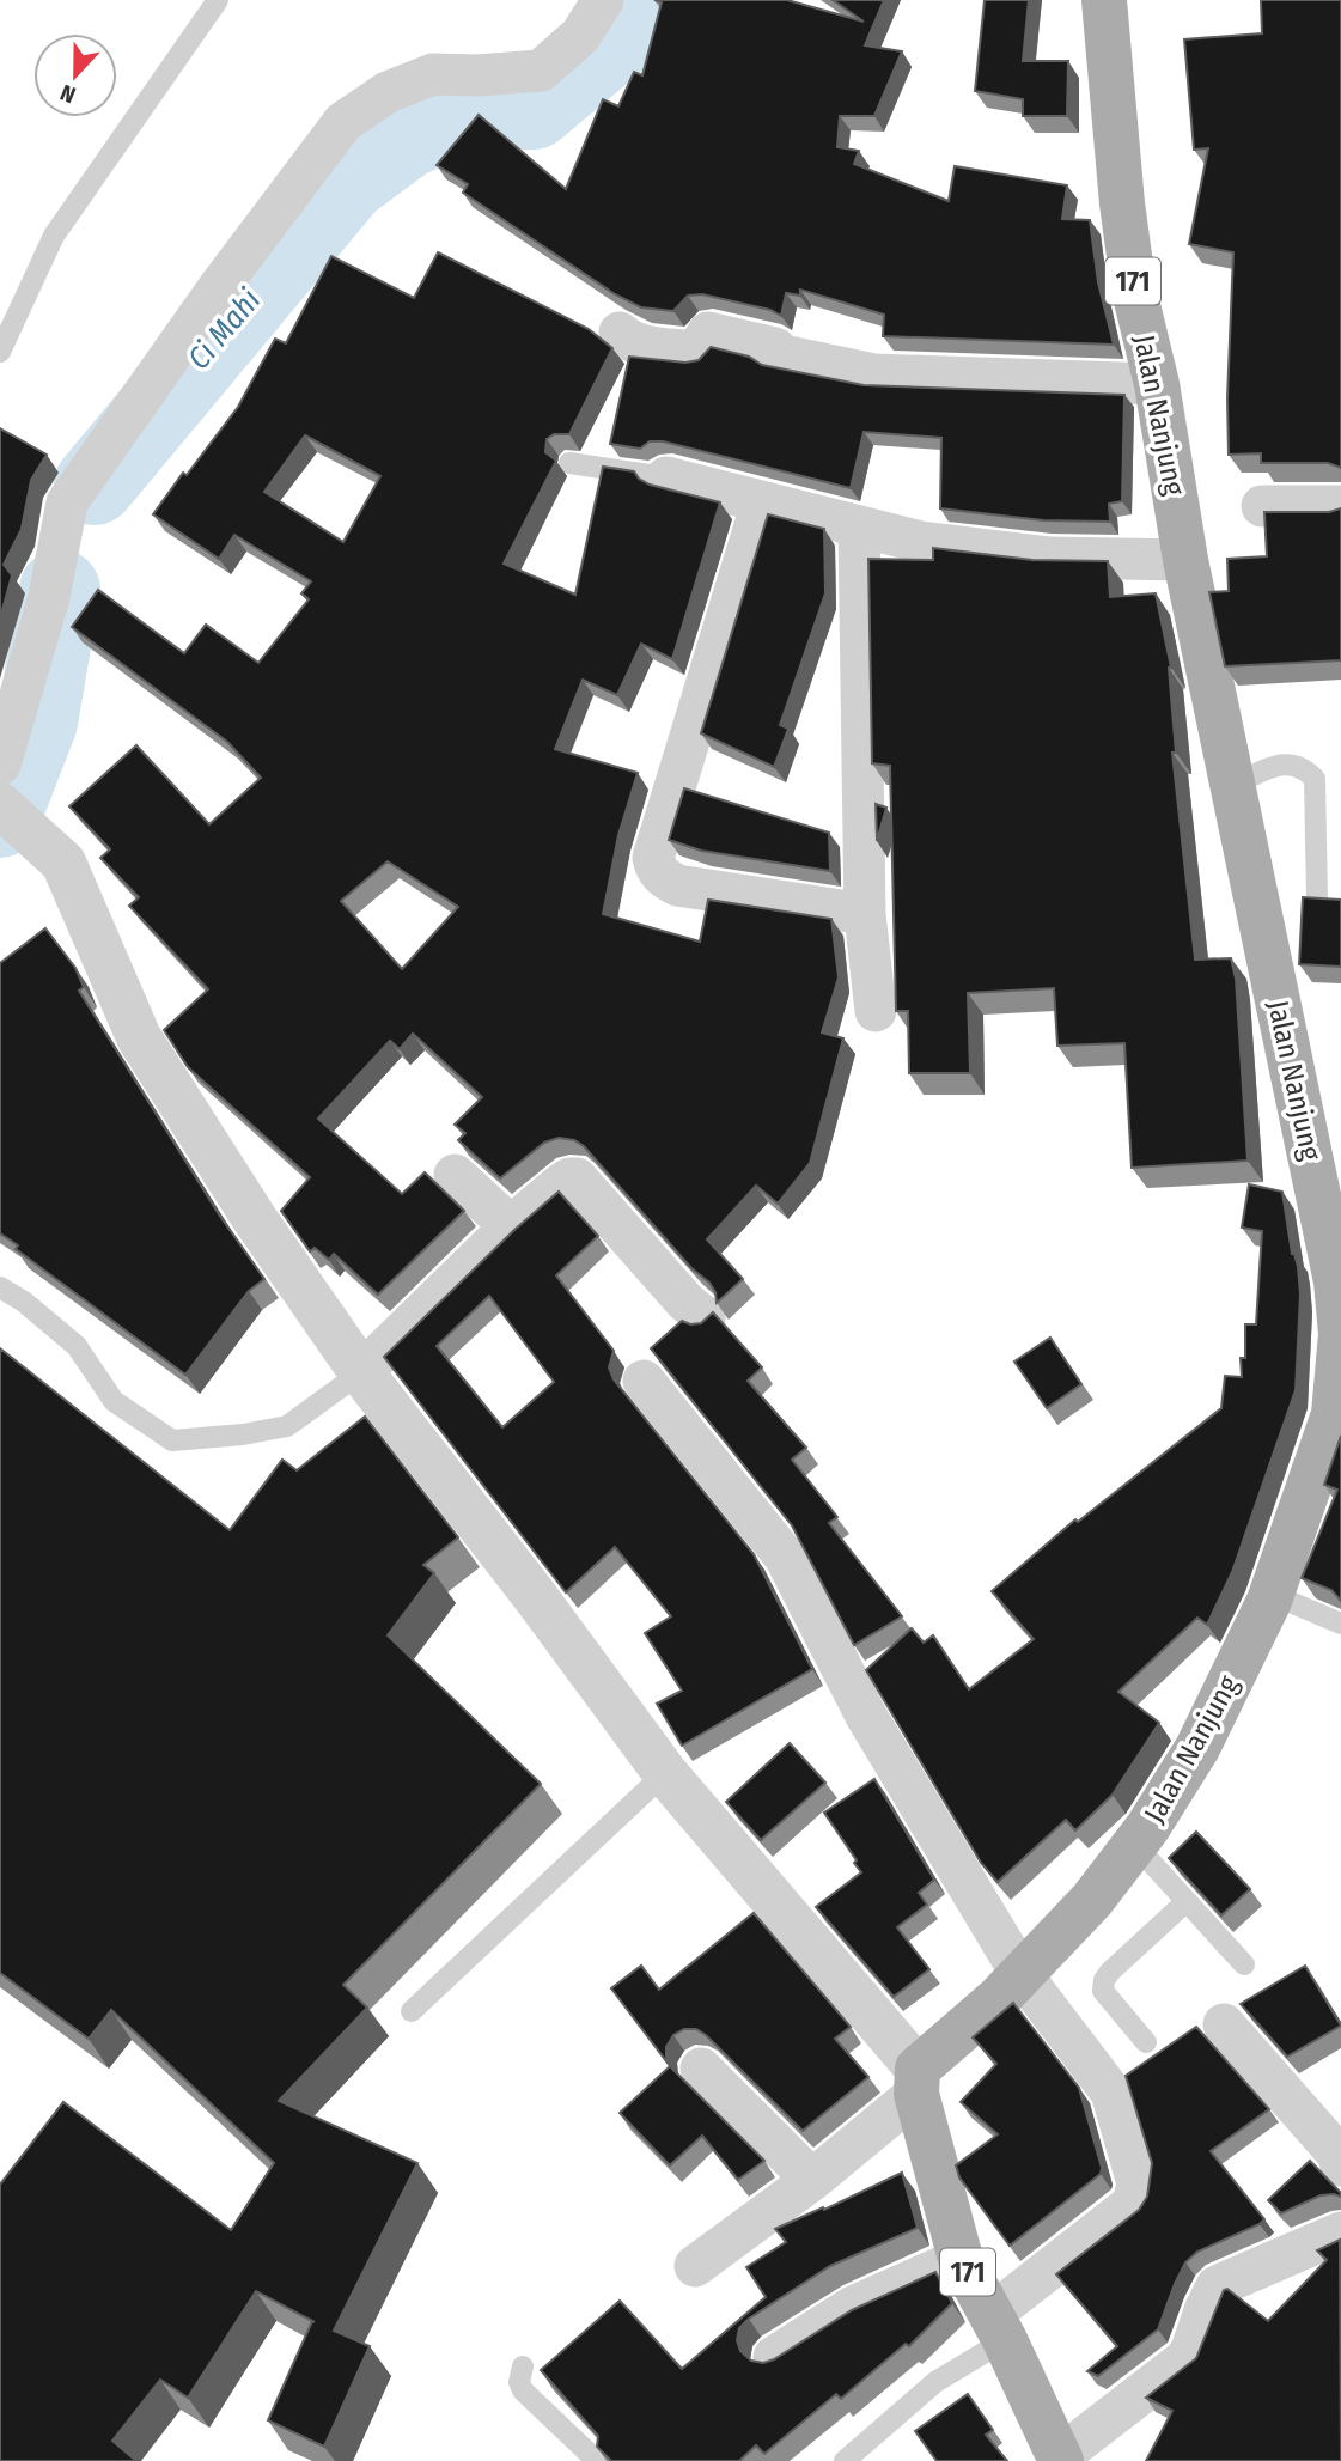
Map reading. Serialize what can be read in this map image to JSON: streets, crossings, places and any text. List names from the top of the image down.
{
  "streets": {
    "main road": ["171", "Jalan Nanjung"]
  },
  "crossings": [
    ["171", "Jalan Nanjung"]
  ],
  "water": ["Ci Mahi"],
  "north": "bottom"
}
